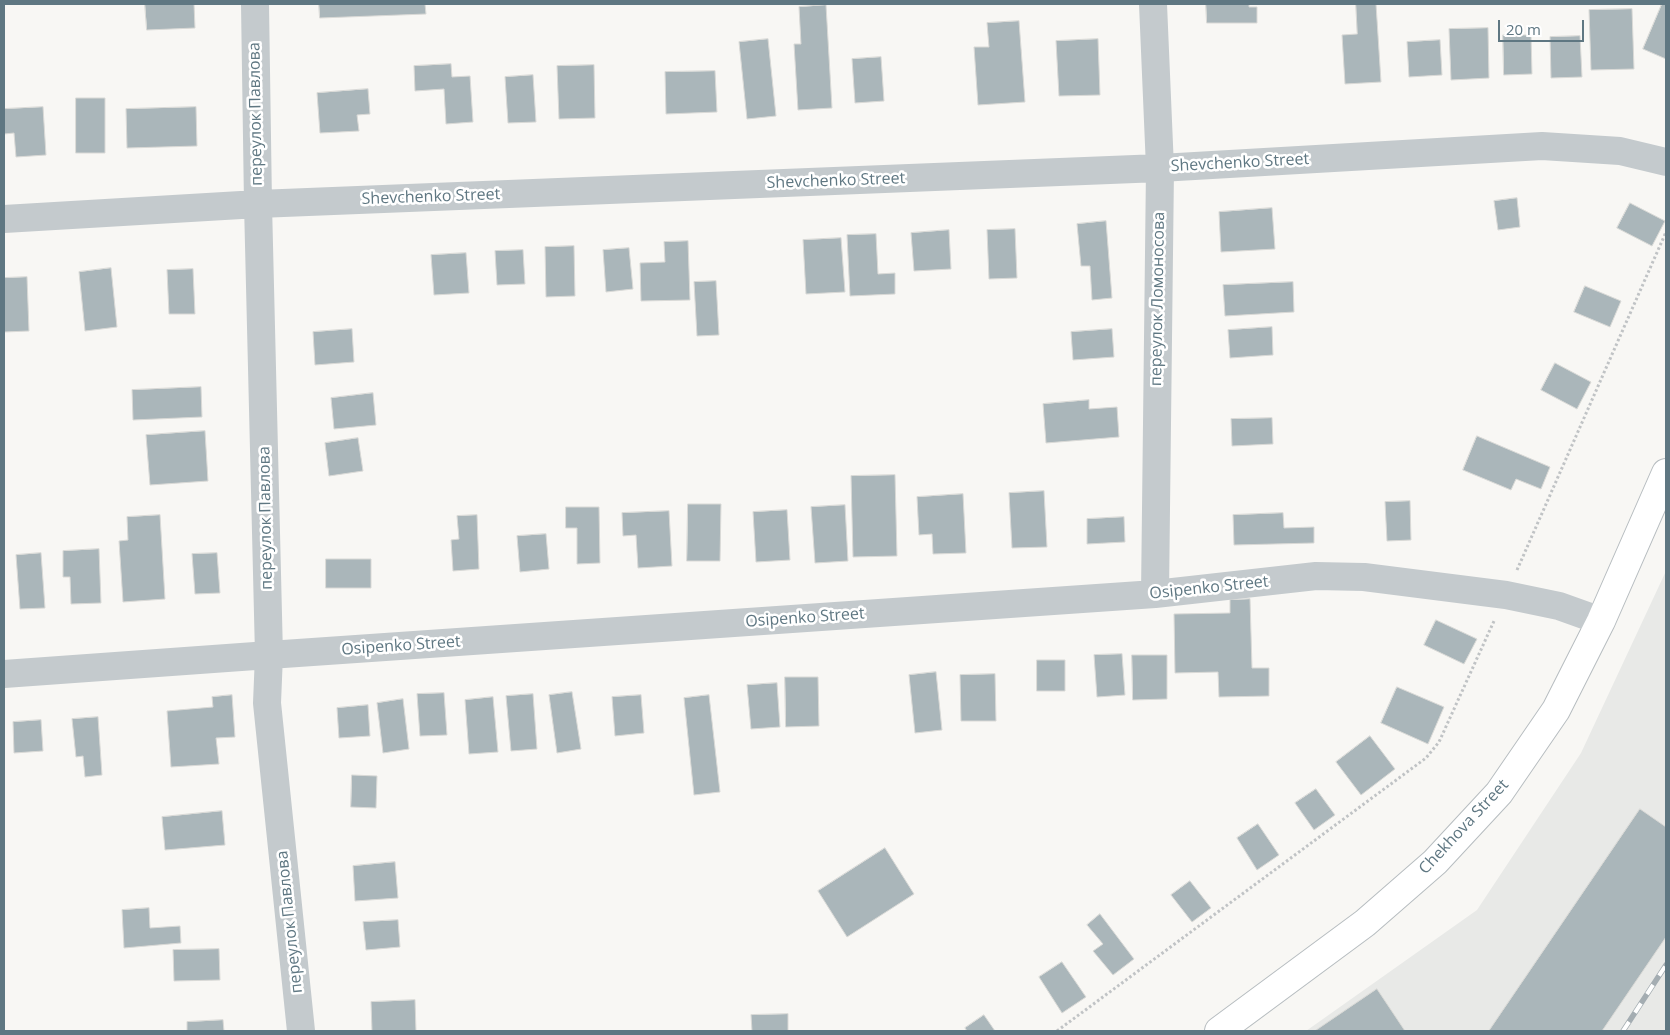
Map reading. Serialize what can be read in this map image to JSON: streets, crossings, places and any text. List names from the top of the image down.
{
  "streets": {
    "main road": ["Chekhova Street"],
    "street": [
      "переулок Павлова",
      "Shevchenko Street",
      "переулок Ломоносова",
      "Osipenko Street"
    ]
  },
  "crossings": [
    ["переулок Павлова", "Shevchenko Street"],
    ["переулок Павлова", "Osipenko Street"],
    ["Shevchenko Street", "переулок Ломоносова"],
    ["переулок Ломоносова", "Osipenko Street"],
    ["Osipenko Street", "Chekhova Street"]
  ],
  "scale_bar": "20 m"
}
